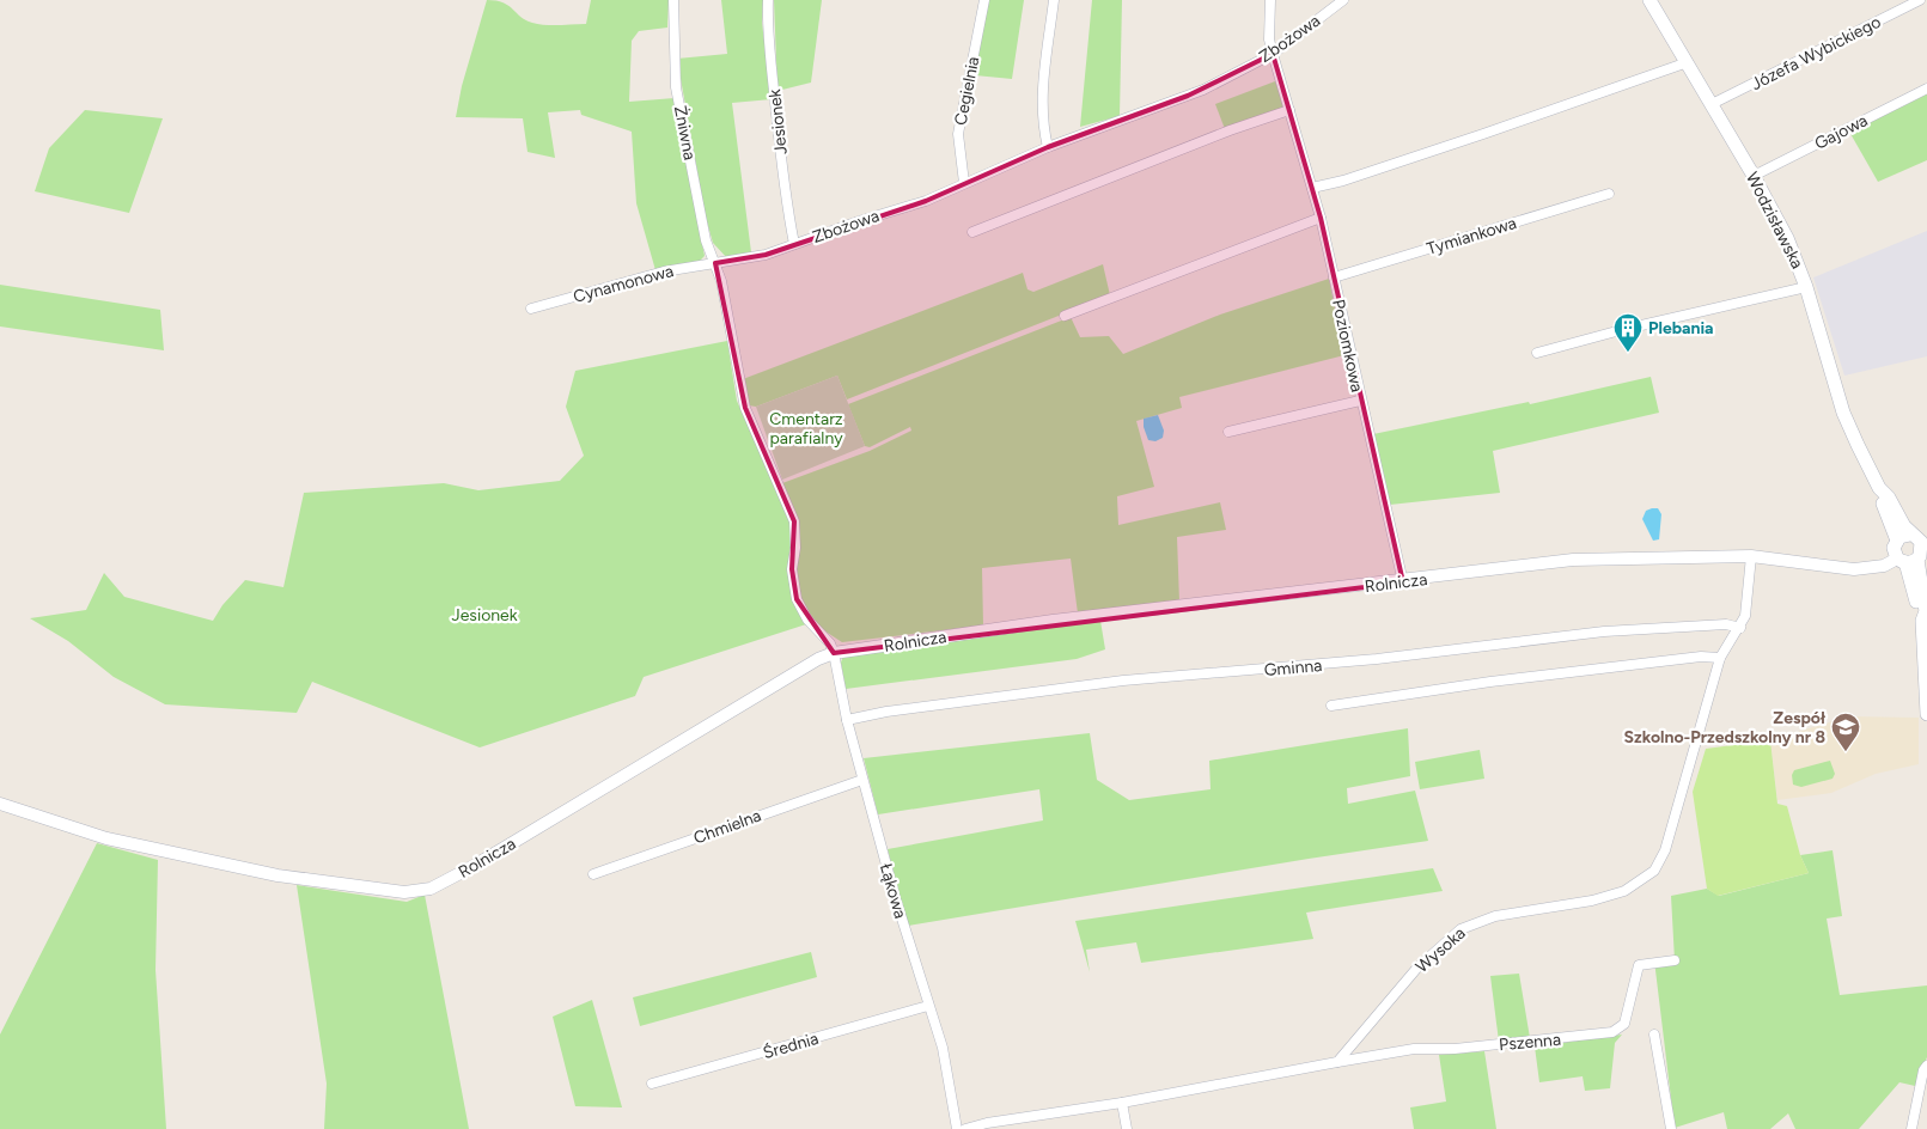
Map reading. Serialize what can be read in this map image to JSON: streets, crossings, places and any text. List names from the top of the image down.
{
  "streets": {
    "main road": ["Wodzisławska"],
    "street": [
      "Zbożowa",
      "Józefa Wybickiego",
      "Cegielnia",
      "Jesionek",
      "Gajowa",
      "Żniwna",
      "Tymiankowa",
      "Cynamonowa",
      "Poziomkowa",
      "Rolnicza",
      "Gminna",
      "Chmielna",
      "Łąkowa",
      "Wysoka",
      "Pszenna",
      "Średnia"
    ]
  },
  "crossings": [
    ["Zbożowa", "Cegielnia"],
    ["Zbożowa", "Jesionek"],
    ["Zbożowa", "Żniwna"],
    ["Zbożowa", "Cynamonowa"],
    ["Zbożowa", "Poziomkowa"],
    ["Józefa Wybickiego", "Wodzisławska"],
    ["Gajowa", "Wodzisławska"],
    ["Żniwna", "Cynamonowa"],
    ["Tymiankowa", "Poziomkowa"],
    ["Poziomkowa", "Rolnicza"],
    ["Rolnicza", "Łąkowa"],
    ["Rolnicza", "Wysoka"],
    ["Gminna", "Łąkowa"],
    ["Gminna", "Wysoka"],
    ["Chmielna", "Łąkowa"],
    ["Łąkowa", "Średnia"],
    ["Wysoka", "Pszenna"]
  ],
  "parks": ["Cmentarz parafialny", "Jesionek"],
  "places": {
    "building": ["Plebania"],
    "school or university": ["Zespół Szkolno-Przedszkolny nr 8"]
  }
}
